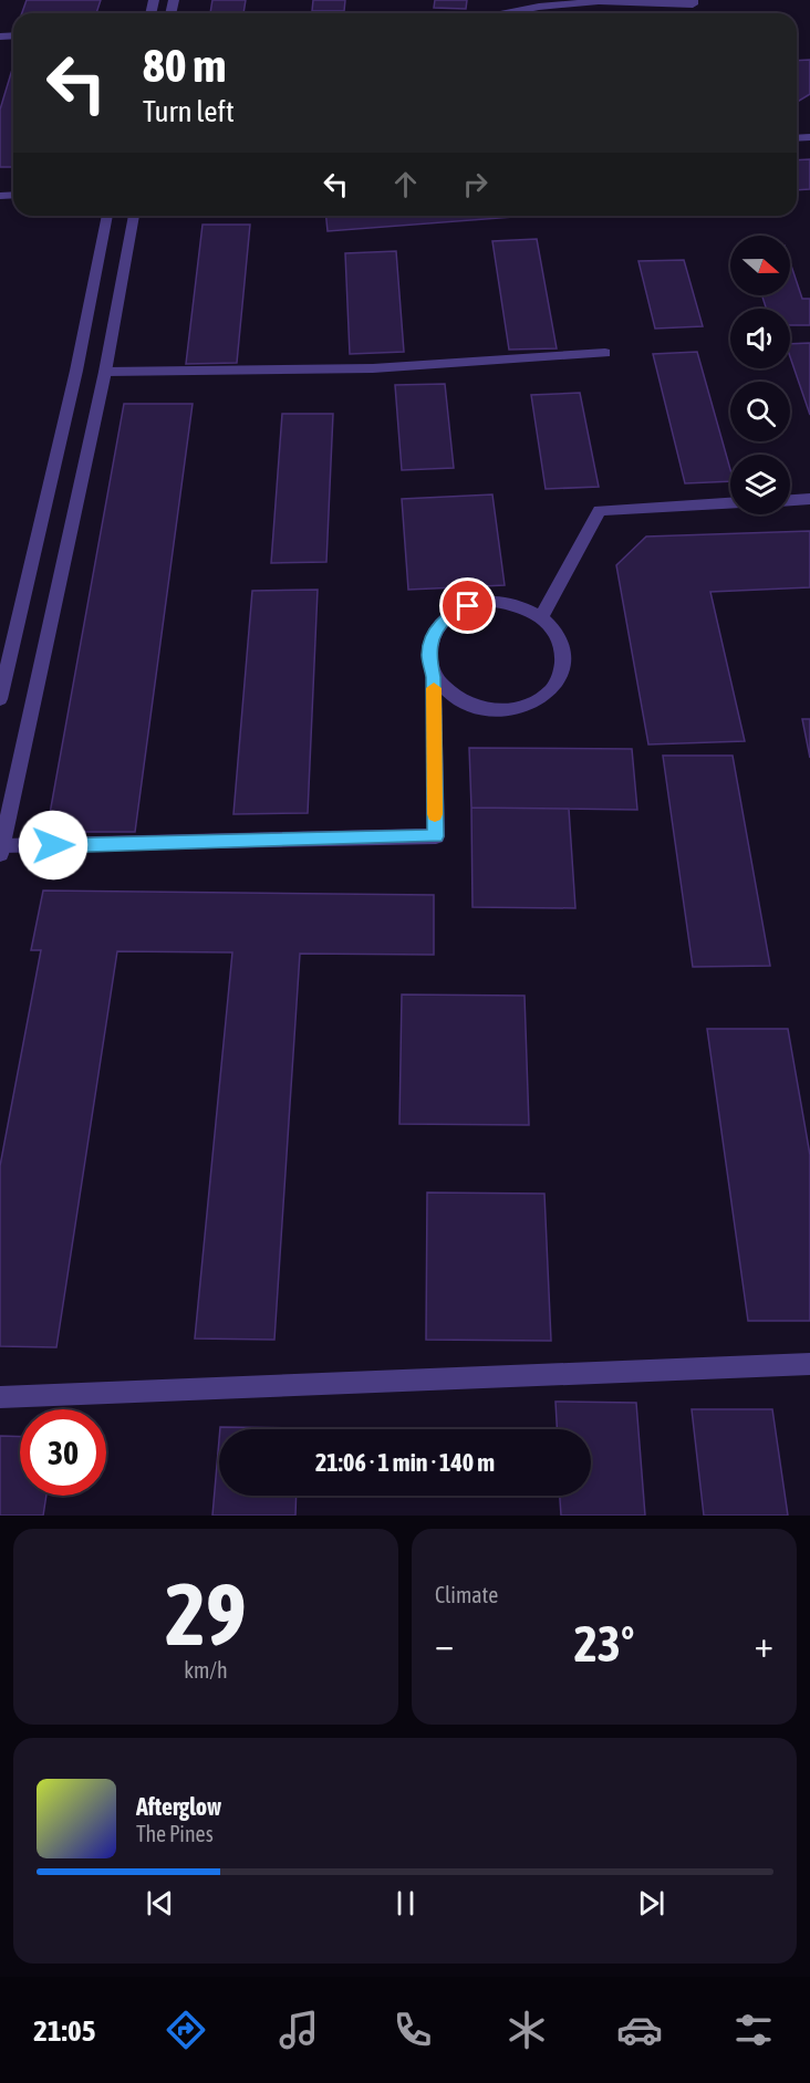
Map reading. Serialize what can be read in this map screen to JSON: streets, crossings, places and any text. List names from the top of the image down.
{
  "north": "right",
  "page": {
    "turn": ["80 m", "Turn left"],
    "limit": "30",
    "trip": "21:06 · 1 min · 140 m",
    "tile": [
      ["29", "km/h"],
      "Climate"
    ],
    "heat": ["−", "23°", "+"],
    "song": ["Afterglow", "The Pines"],
    "tabs": "21:05"
  }
}
